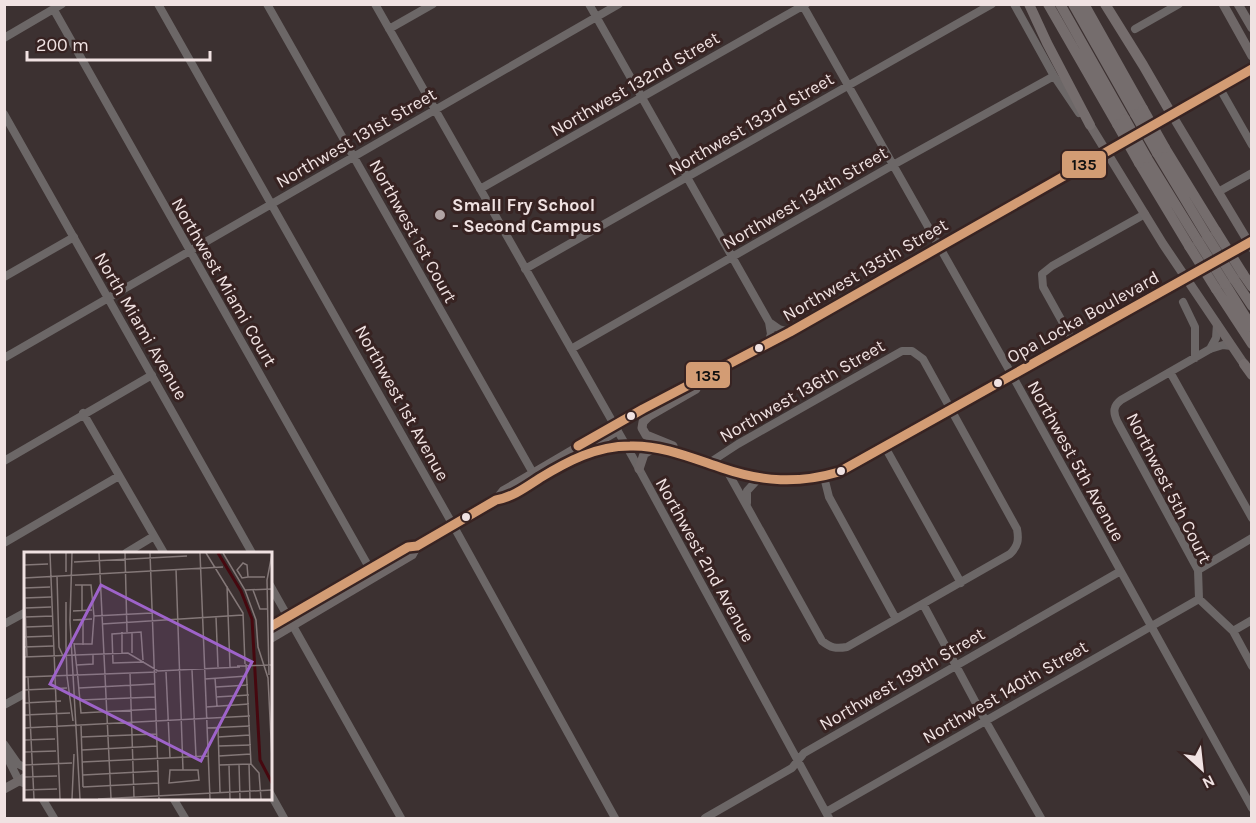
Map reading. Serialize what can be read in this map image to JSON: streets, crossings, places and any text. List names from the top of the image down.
{
  "streets": {
    "main road": ["Northwest 135th Street", "Opa Locka Boulevard"],
    "street": [
      "Northwest 132nd Street",
      "Northwest 133rd Street",
      "Northwest 131st Street",
      "Northwest 134th Street",
      "Northwest 1st Court",
      "Northwest Miami Court",
      "North Miami Avenue",
      "Northwest 136th Street",
      "Northwest 1st Avenue",
      "Northwest 5th Avenue",
      "Northwest 5th Court",
      "Northwest 2nd Avenue",
      "Northwest 139th Street",
      "Northwest 140th Street"
    ]
  },
  "crossings": [
    ["Northwest 132nd Street", "Northwest 5th Avenue"],
    ["Northwest 132nd Street", "Northwest 2nd Avenue"],
    ["Northwest 133rd Street", "Northwest 5th Avenue"],
    ["Northwest 133rd Street", "Northwest 2nd Avenue"],
    ["Northwest 131st Street", "Northwest 1st Court"],
    ["Northwest 131st Street", "Northwest Miami Court"],
    ["Northwest 131st Street", "North Miami Avenue"],
    ["Northwest 131st Street", "Northwest 1st Avenue"],
    ["Northwest 131st Street", "Northwest 2nd Avenue"],
    ["Northwest 134th Street", "Northwest 5th Avenue"],
    ["Northwest 134th Street", "Northwest 2nd Avenue"],
    ["Northwest 1st Court", "Northwest 135th Street"],
    ["Northwest 135th Street", "Northwest Miami Court"],
    ["Northwest 135th Street", "Opa Locka Boulevard"],
    ["Northwest 135th Street", "Northwest 1st Avenue"],
    ["Northwest 135th Street", "Northwest 5th Avenue"],
    ["Northwest 135th Street", "Northwest 2nd Avenue"],
    ["Opa Locka Boulevard", "Northwest 136th Street"],
    ["Opa Locka Boulevard", "Northwest 5th Avenue"],
    ["Opa Locka Boulevard", "Northwest 2nd Avenue"],
    ["Northwest 5th Avenue", "Northwest 139th Street"],
    ["Northwest 5th Avenue", "Northwest 140th Street"],
    ["Northwest 5th Court", "Northwest 140th Street"],
    ["Northwest 2nd Avenue", "Northwest 139th Street"],
    ["Northwest 2nd Avenue", "Northwest 140th Street"]
  ],
  "places": ["Small Fry School - Second Campus"],
  "lines": ["transit line 135"],
  "scale_bar": "200 m",
  "north": "bottom right"
}
